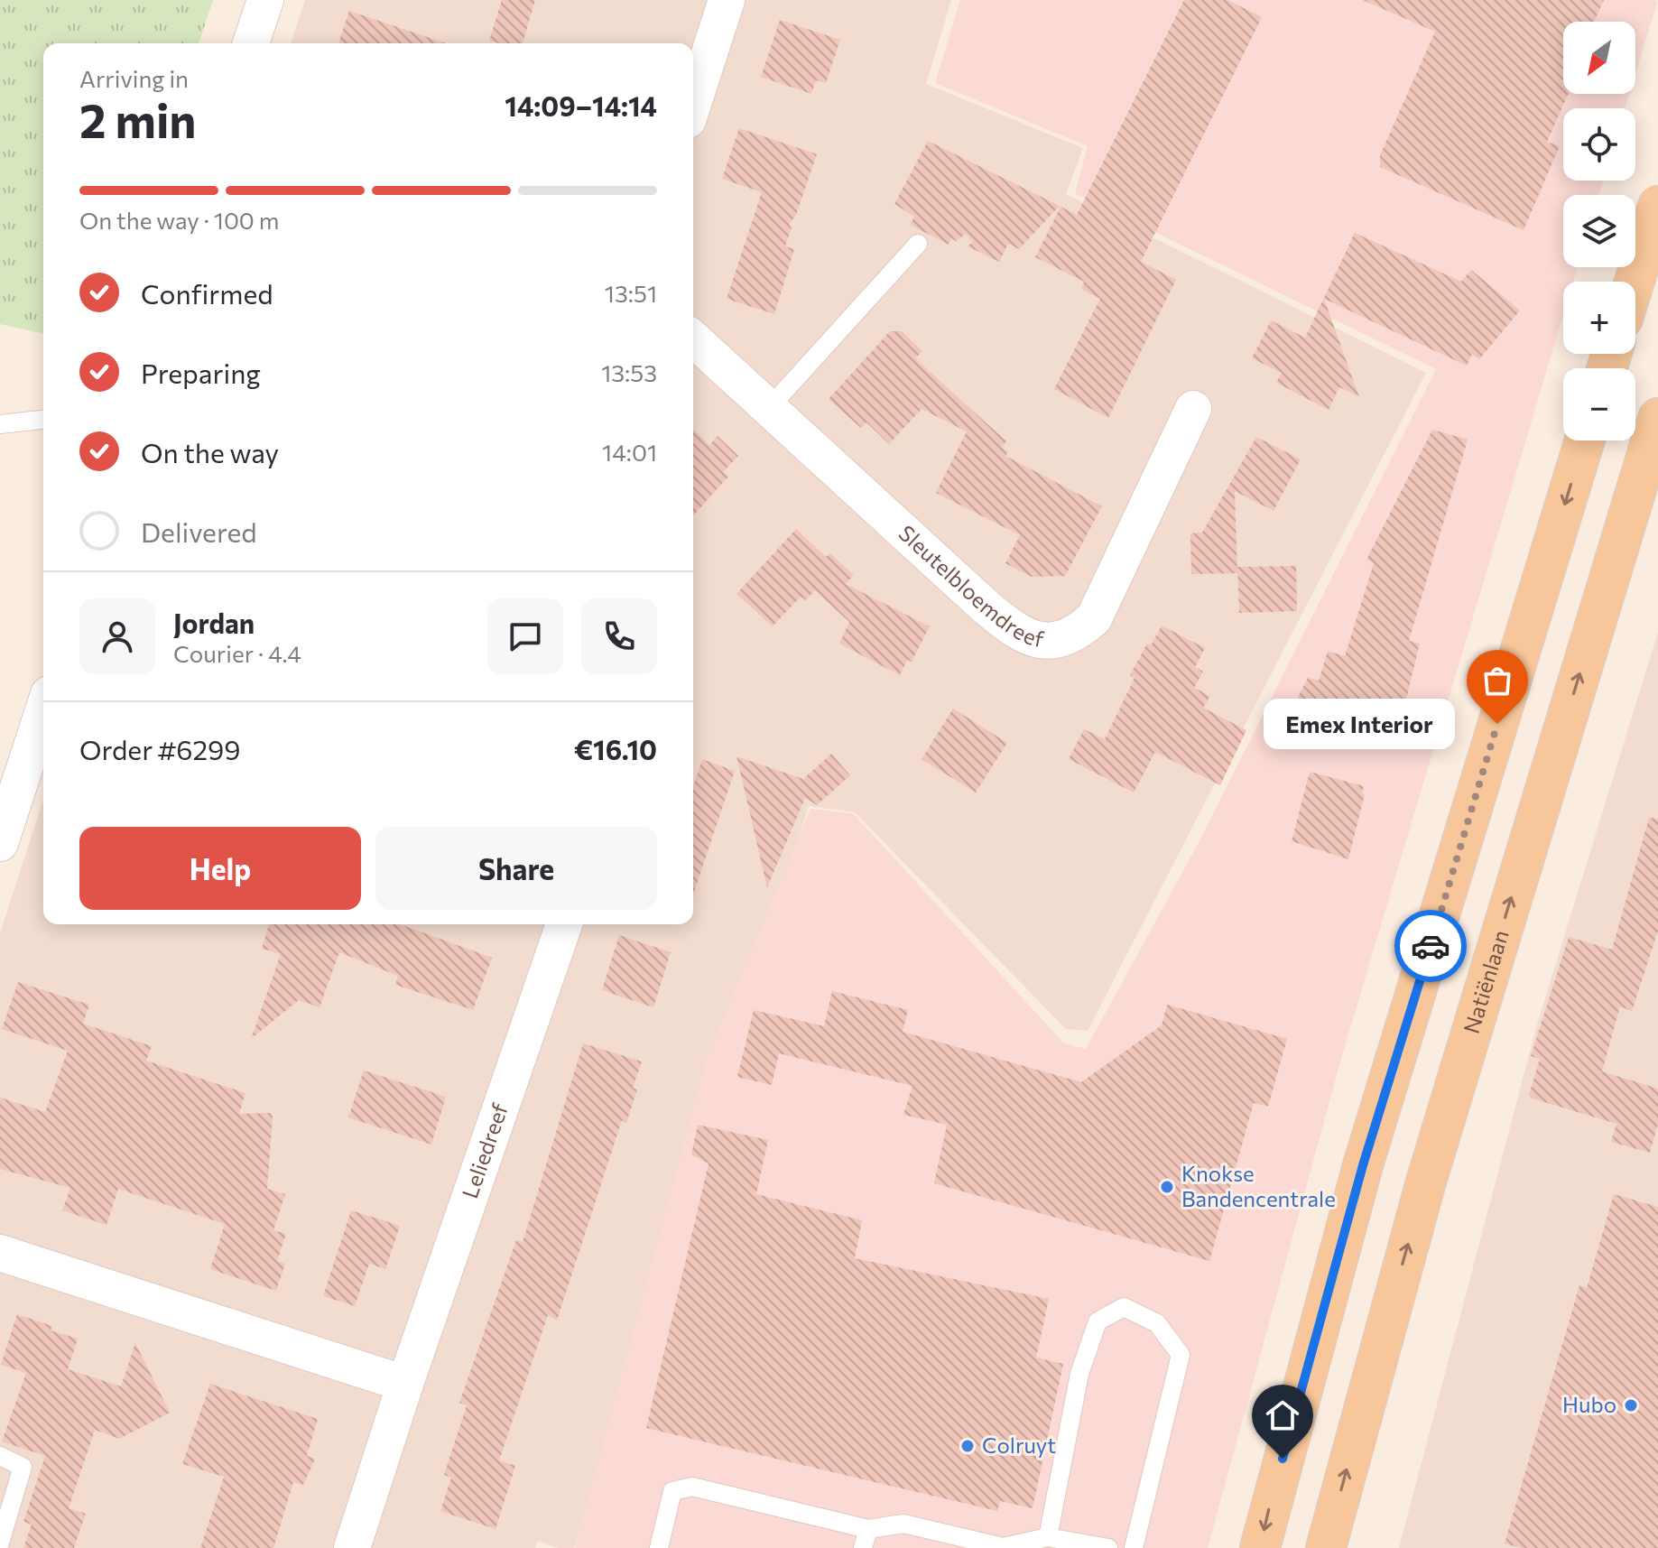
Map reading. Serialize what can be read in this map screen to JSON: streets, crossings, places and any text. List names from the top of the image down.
{
  "streets": {
    "main road": ["Natiënlaan"],
    "street": ["Sleutelbloemdreef", "Leliedreef"]
  },
  "places": [
    "Emex Interior",
    "Knokse Bandencentrale",
    "Hubo",
    "Colruyt"
  ],
  "north": "bottom left",
  "page": {
    "map_buttons": ["+", "−"],
    "heading": ["2 min", "Arriving in", "14:09–14:14"],
    "panel": [
      "Jordan",
      "Courier · 4.4",
      "Order #6299",
      "€16.10"
    ],
    "bar": "On the way · 100 m",
    "list": [
      ["Confirmed", "13:51"],
      ["Preparing", "13:53"],
      ["On the way", "14:01"],
      "Delivered"
    ],
    "bubble": "Emex Interior",
    "buttons": ["Help", "Share"]
  }
}
